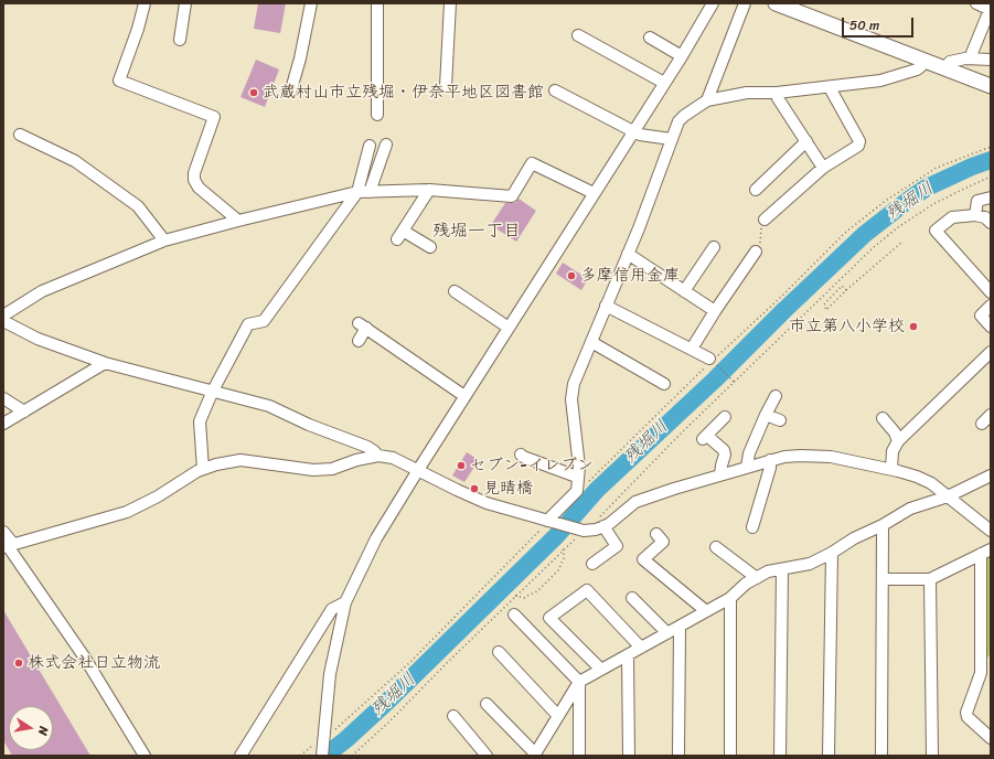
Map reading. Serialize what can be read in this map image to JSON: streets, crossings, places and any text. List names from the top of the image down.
{
  "districts": ["残堀一丁目"],
  "water": ["残堀川"],
  "places": [
    "武蔵村山市立残堀・伊奈平地区図書館",
    "多摩信用金庫",
    "市立第八小学校",
    "セブン-イレブン",
    "見晴橋",
    "株式会社日立物流"
  ],
  "scale_bar": "50 m",
  "north": "right"
}
